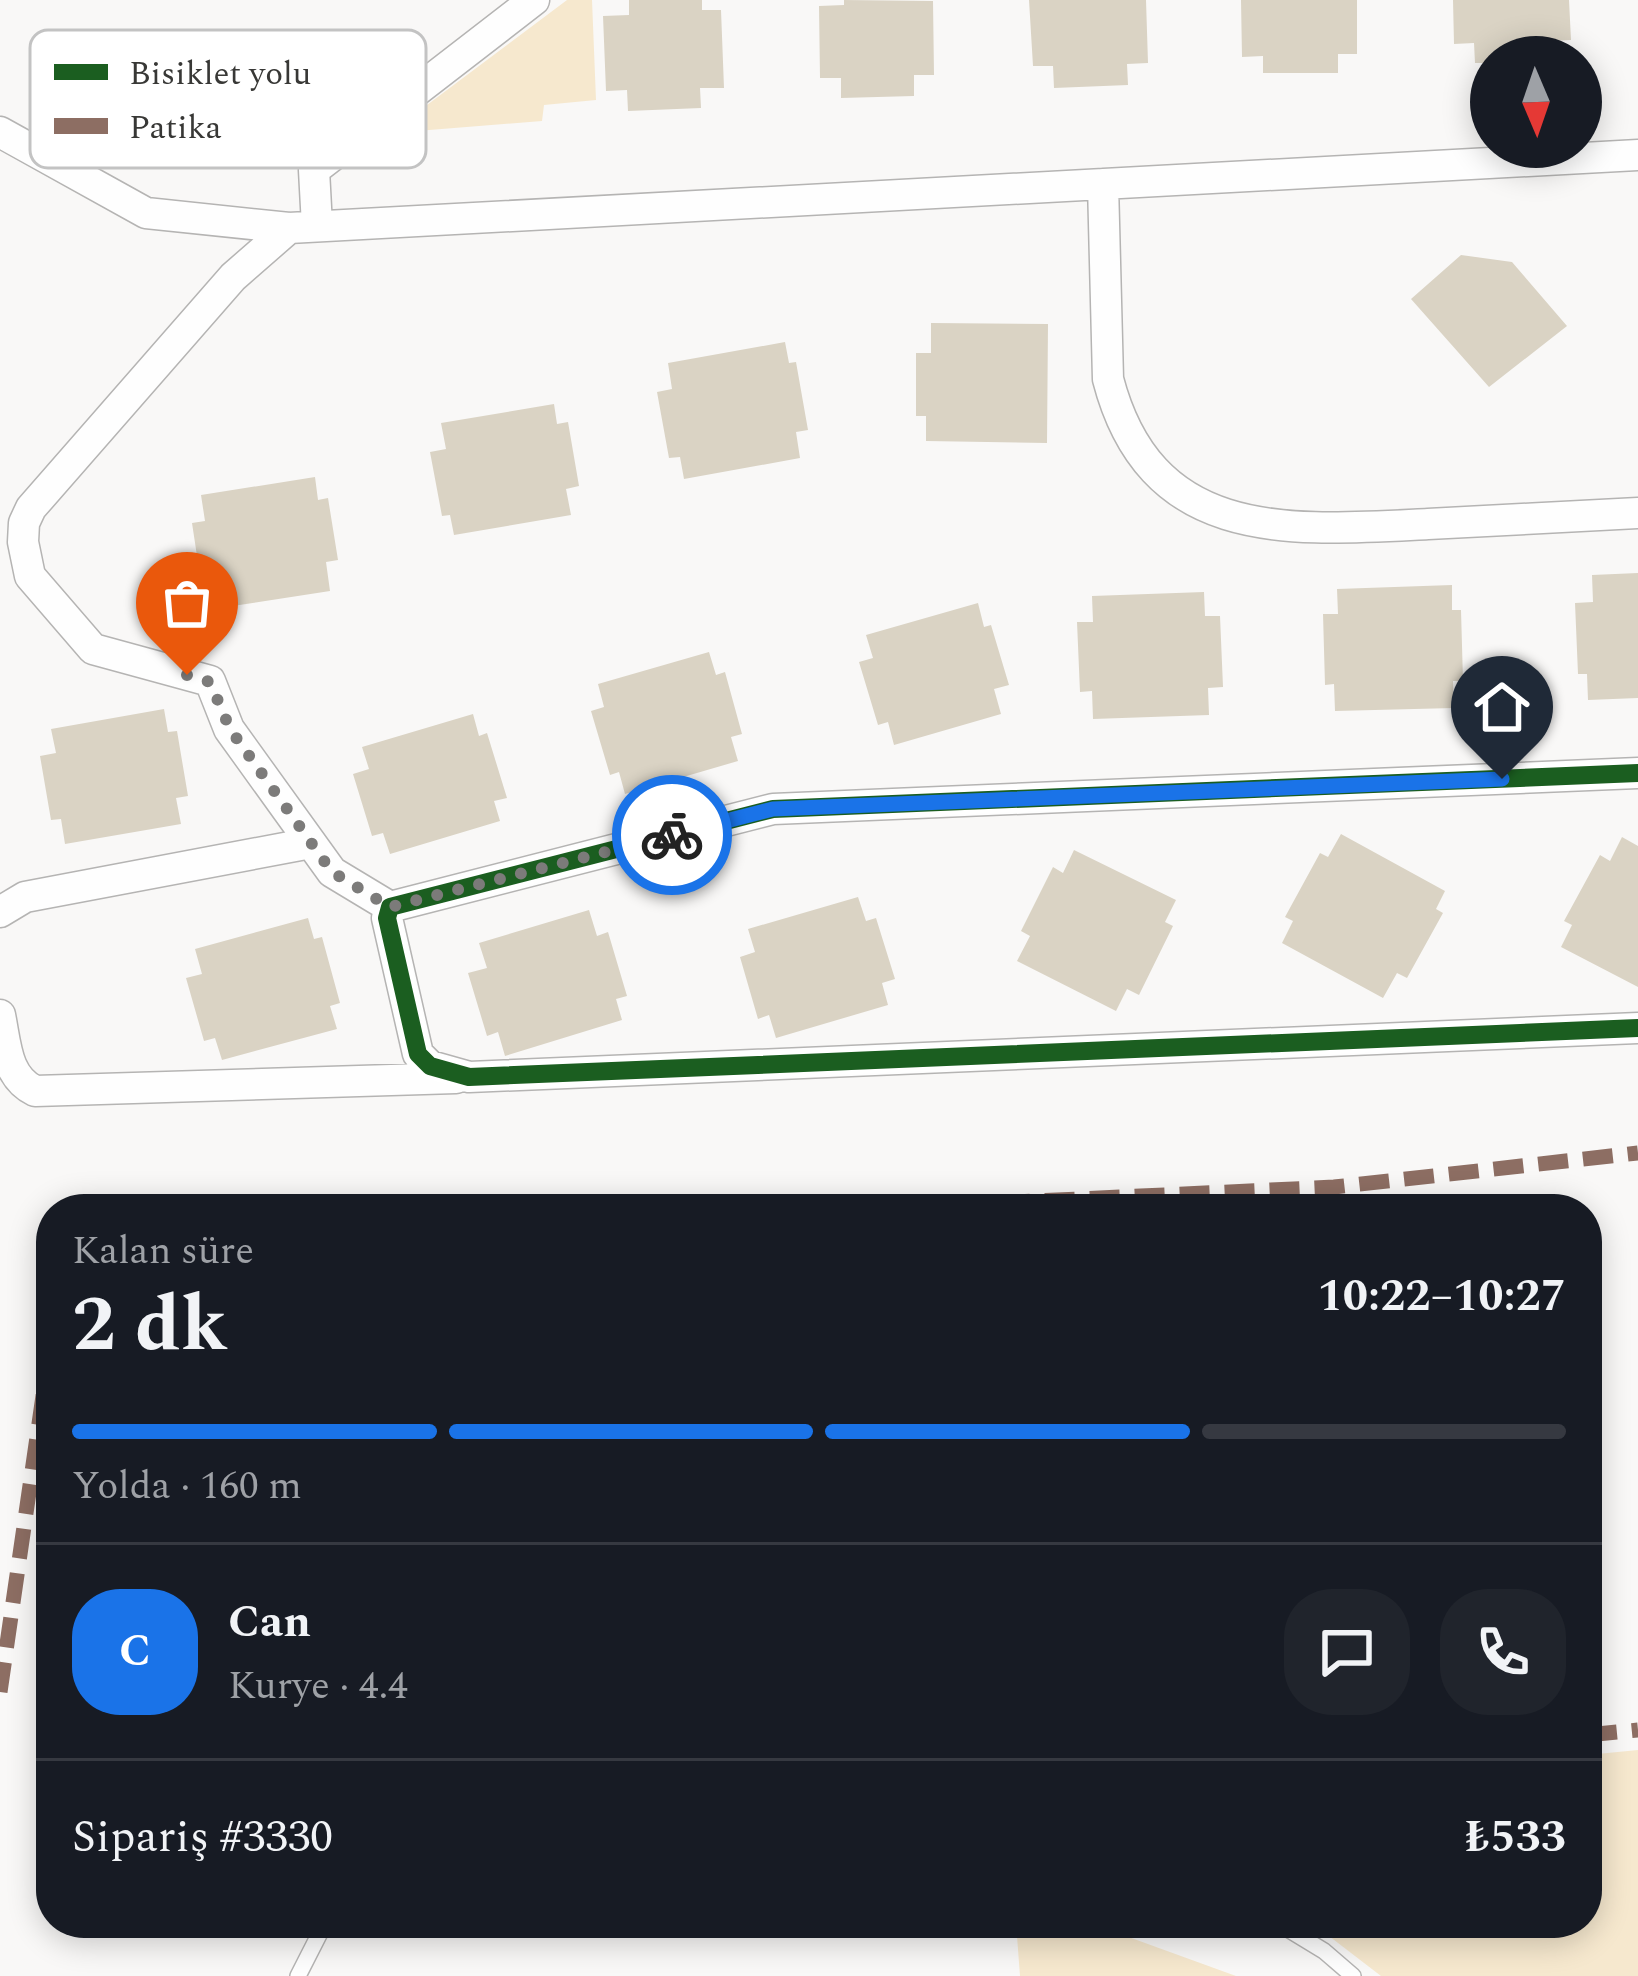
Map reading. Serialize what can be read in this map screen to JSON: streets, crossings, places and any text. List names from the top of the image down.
{
  "legend": ["Bisiklet yolu", "Patika"],
  "north": "bottom",
  "page": {
    "heading": ["2 dk", "Kalan süre", "10:22–10:27"],
    "panel": [
      "Can",
      "Kurye · 4.4",
      "Sipariş #3330",
      "₺533"
    ],
    "bar": "Yolda · 160 m",
    "round": "C"
  }
}
